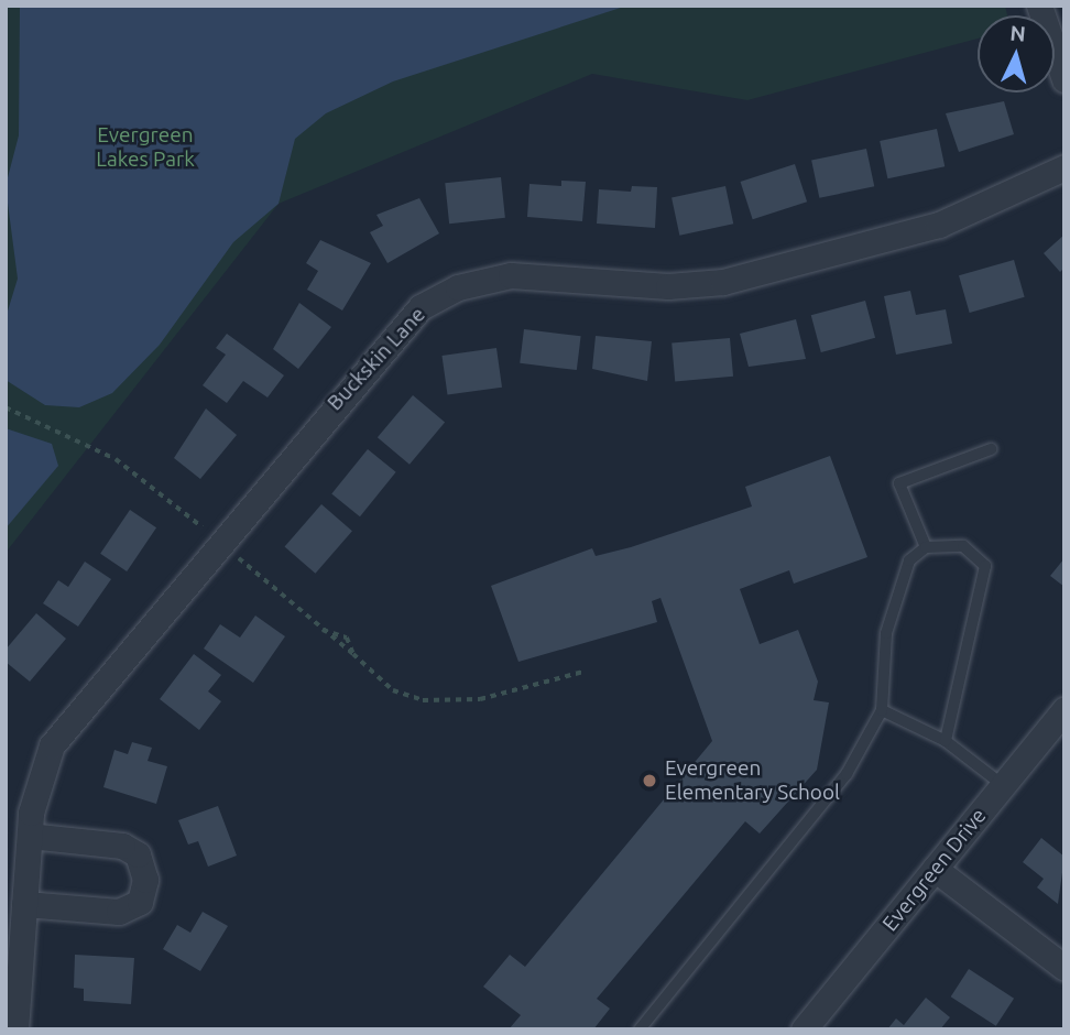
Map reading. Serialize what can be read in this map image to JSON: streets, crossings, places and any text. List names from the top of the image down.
{
  "streets": {
    "street": ["Buckskin Lane", "Evergreen Drive"]
  },
  "parks": ["Evergreen Lakes Park"],
  "places": ["Evergreen Elementary School"],
  "north": "top"
}
